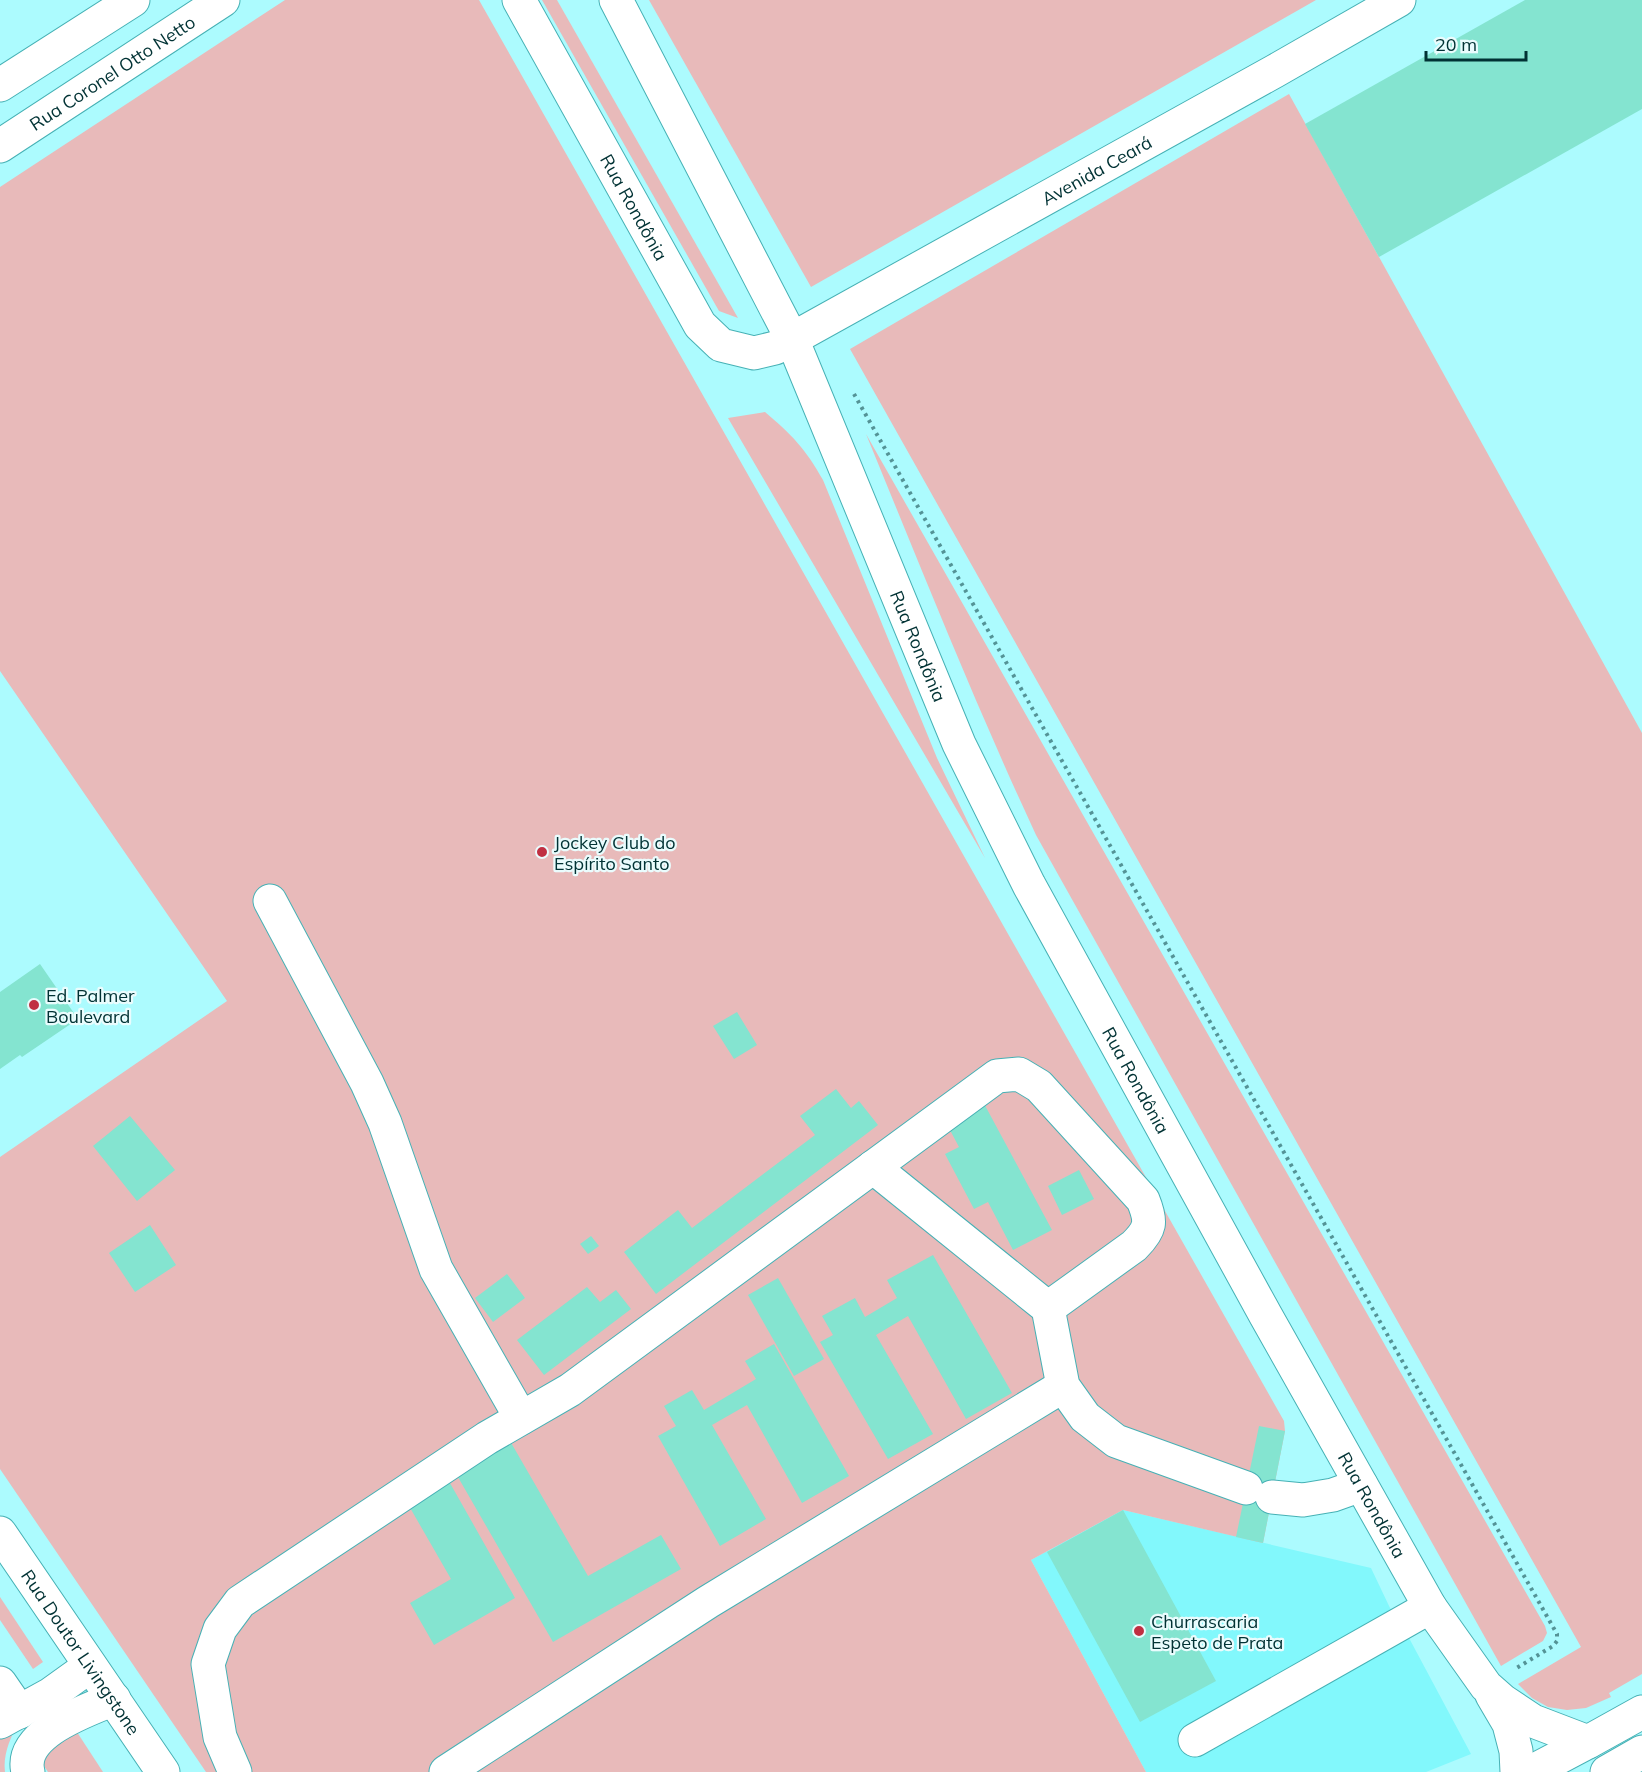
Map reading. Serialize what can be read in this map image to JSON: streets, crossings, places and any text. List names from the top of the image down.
{
  "streets": {
    "street": [
      "Rua Coronel Otto Netto",
      "Avenida Ceará",
      "Rua Rondônia",
      "Rua Doutor Livingstone"
    ]
  },
  "crossings": [
    ["Avenida Ceará", "Rua Rondônia"]
  ],
  "places": ["Jockey Club do Espírito Santo", "Ed. Palmer Boulevard", "Churrascaria Espeto de Prata"],
  "scale_bar": "20 m"
}
